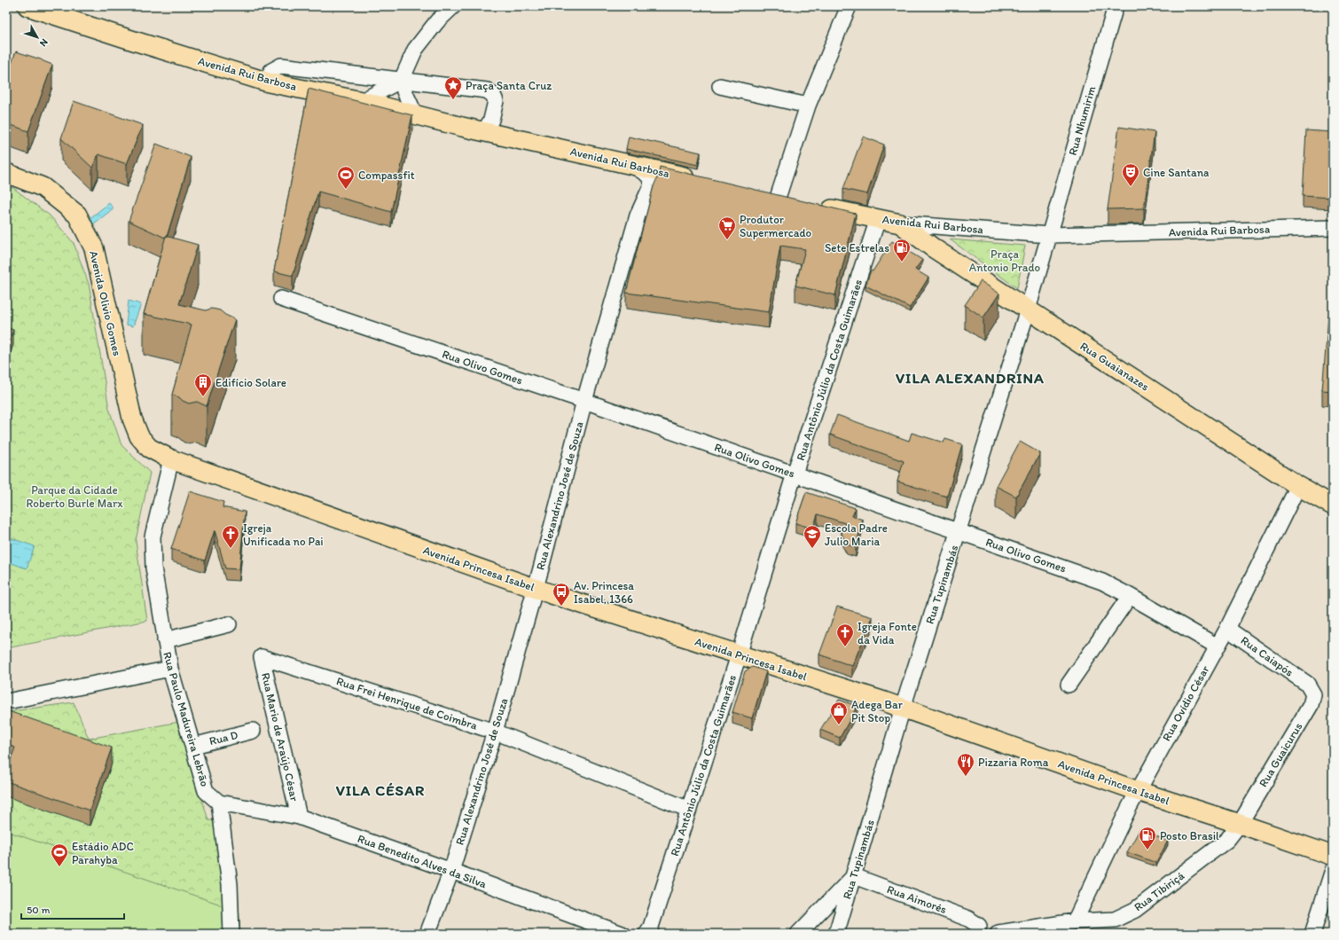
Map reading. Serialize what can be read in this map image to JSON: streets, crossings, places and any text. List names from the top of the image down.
{
  "streets": {
    "main road": [
      "Avenida Rui Barbosa",
      "Avenida Olivio Gomes",
      "Rua Guaianazes",
      "Avenida Princesa Isabel"
    ],
    "street": [
      "Rua Nhumirim",
      "Rua Olivo Gomes",
      "Rua Antônio Júlio da Costa Guimarães",
      "Rua Alexandrino José de Souza",
      "Rua Tupinambás",
      "Rua Caiapós",
      "Rua Frei Henrique de Coimbra",
      "Rua Ovídio César",
      "Rua Paulo Madureira Lebrão",
      "Rua Mario de Araújo César",
      "Rua D",
      "Rua Guaicurus",
      "Rua Benedito Alves da Silva",
      "Rua Tibiriçá",
      "Rua Aimorés"
    ]
  },
  "crossings": [
    ["Avenida Rui Barbosa", "Rua Nhumirim"],
    ["Avenida Rui Barbosa", "Rua Guaianazes"],
    ["Avenida Rui Barbosa", "Rua Antônio Júlio da Costa Guimarães"],
    ["Avenida Rui Barbosa", "Rua Alexandrino José de Souza"],
    ["Avenida Rui Barbosa", "Rua Tupinambás"],
    ["Rua Nhumirim", "Rua Tupinambás"],
    ["Avenida Olivio Gomes", "Avenida Princesa Isabel"],
    ["Avenida Olivio Gomes", "Rua Paulo Madureira Lebrão"],
    ["Rua Guaianazes", "Rua Tupinambás"],
    ["Rua Guaianazes", "Rua Ovídio César"],
    ["Rua Olivo Gomes", "Rua Antônio Júlio da Costa Guimarães"],
    ["Rua Olivo Gomes", "Rua Alexandrino José de Souza"],
    ["Rua Olivo Gomes", "Rua Tupinambás"],
    ["Rua Olivo Gomes", "Rua Ovídio César"],
    ["Rua Antônio Júlio da Costa Guimarães", "Avenida Princesa Isabel"],
    ["Rua Antônio Júlio da Costa Guimarães", "Rua Frei Henrique de Coimbra"],
    ["Rua Alexandrino José de Souza", "Avenida Princesa Isabel"],
    ["Rua Alexandrino José de Souza", "Rua Frei Henrique de Coimbra"],
    ["Rua Alexandrino José de Souza", "Rua Benedito Alves da Silva"],
    ["Avenida Princesa Isabel", "Rua Tupinambás"],
    ["Avenida Princesa Isabel", "Rua Ovídio César"],
    ["Avenida Princesa Isabel", "Rua Paulo Madureira Lebrão"],
    ["Avenida Princesa Isabel", "Rua Guaicurus"],
    ["Avenida Princesa Isabel", "Rua Tibiriçá"],
    ["Rua Tupinambás", "Rua Aimorés"],
    ["Rua Caiapós", "Rua Ovídio César"],
    ["Rua Caiapós", "Rua Guaicurus"],
    ["Rua Frei Henrique de Coimbra", "Rua Mario de Araújo César"],
    ["Rua Ovídio César", "Rua Tibiriçá"],
    ["Rua Paulo Madureira Lebrão", "Rua D"],
    ["Rua Paulo Madureira Lebrão", "Rua Benedito Alves da Silva"],
    ["Rua Mario de Araújo César", "Rua Benedito Alves da Silva"],
    ["Rua Guaicurus", "Rua Tibiriçá"]
  ],
  "districts": ["VILA ALEXANDRINA", "VILA CÉSAR"],
  "parks": ["Praça Antonio Prado", "Parque da Cidade Roberto Burle Marx"],
  "places": {
    "place": ["Praça Santa Cruz"],
    "theatre": ["Cine Santana"],
    "sports": ["Compassfit", "Estádio ADC Parahyba"],
    "supermarket": ["Produtor Supermercado"],
    "fuel station": ["Sete Estrelas", "Posto Brasil"],
    "building": ["Edifício Solare"],
    "church": ["Igreja Unificada no Pai", "Igreja Fonte da Vida"],
    "school or university": ["Escola Padre Julio Maria"],
    "bus stop": ["Av. Princesa Isabel, 1366"],
    "shop": ["Adega Bar Pit Stop"],
    "restaurant": ["Pizzaria Roma"]
  },
  "scale_bar": "50 m",
  "north": "bottom right"
}
